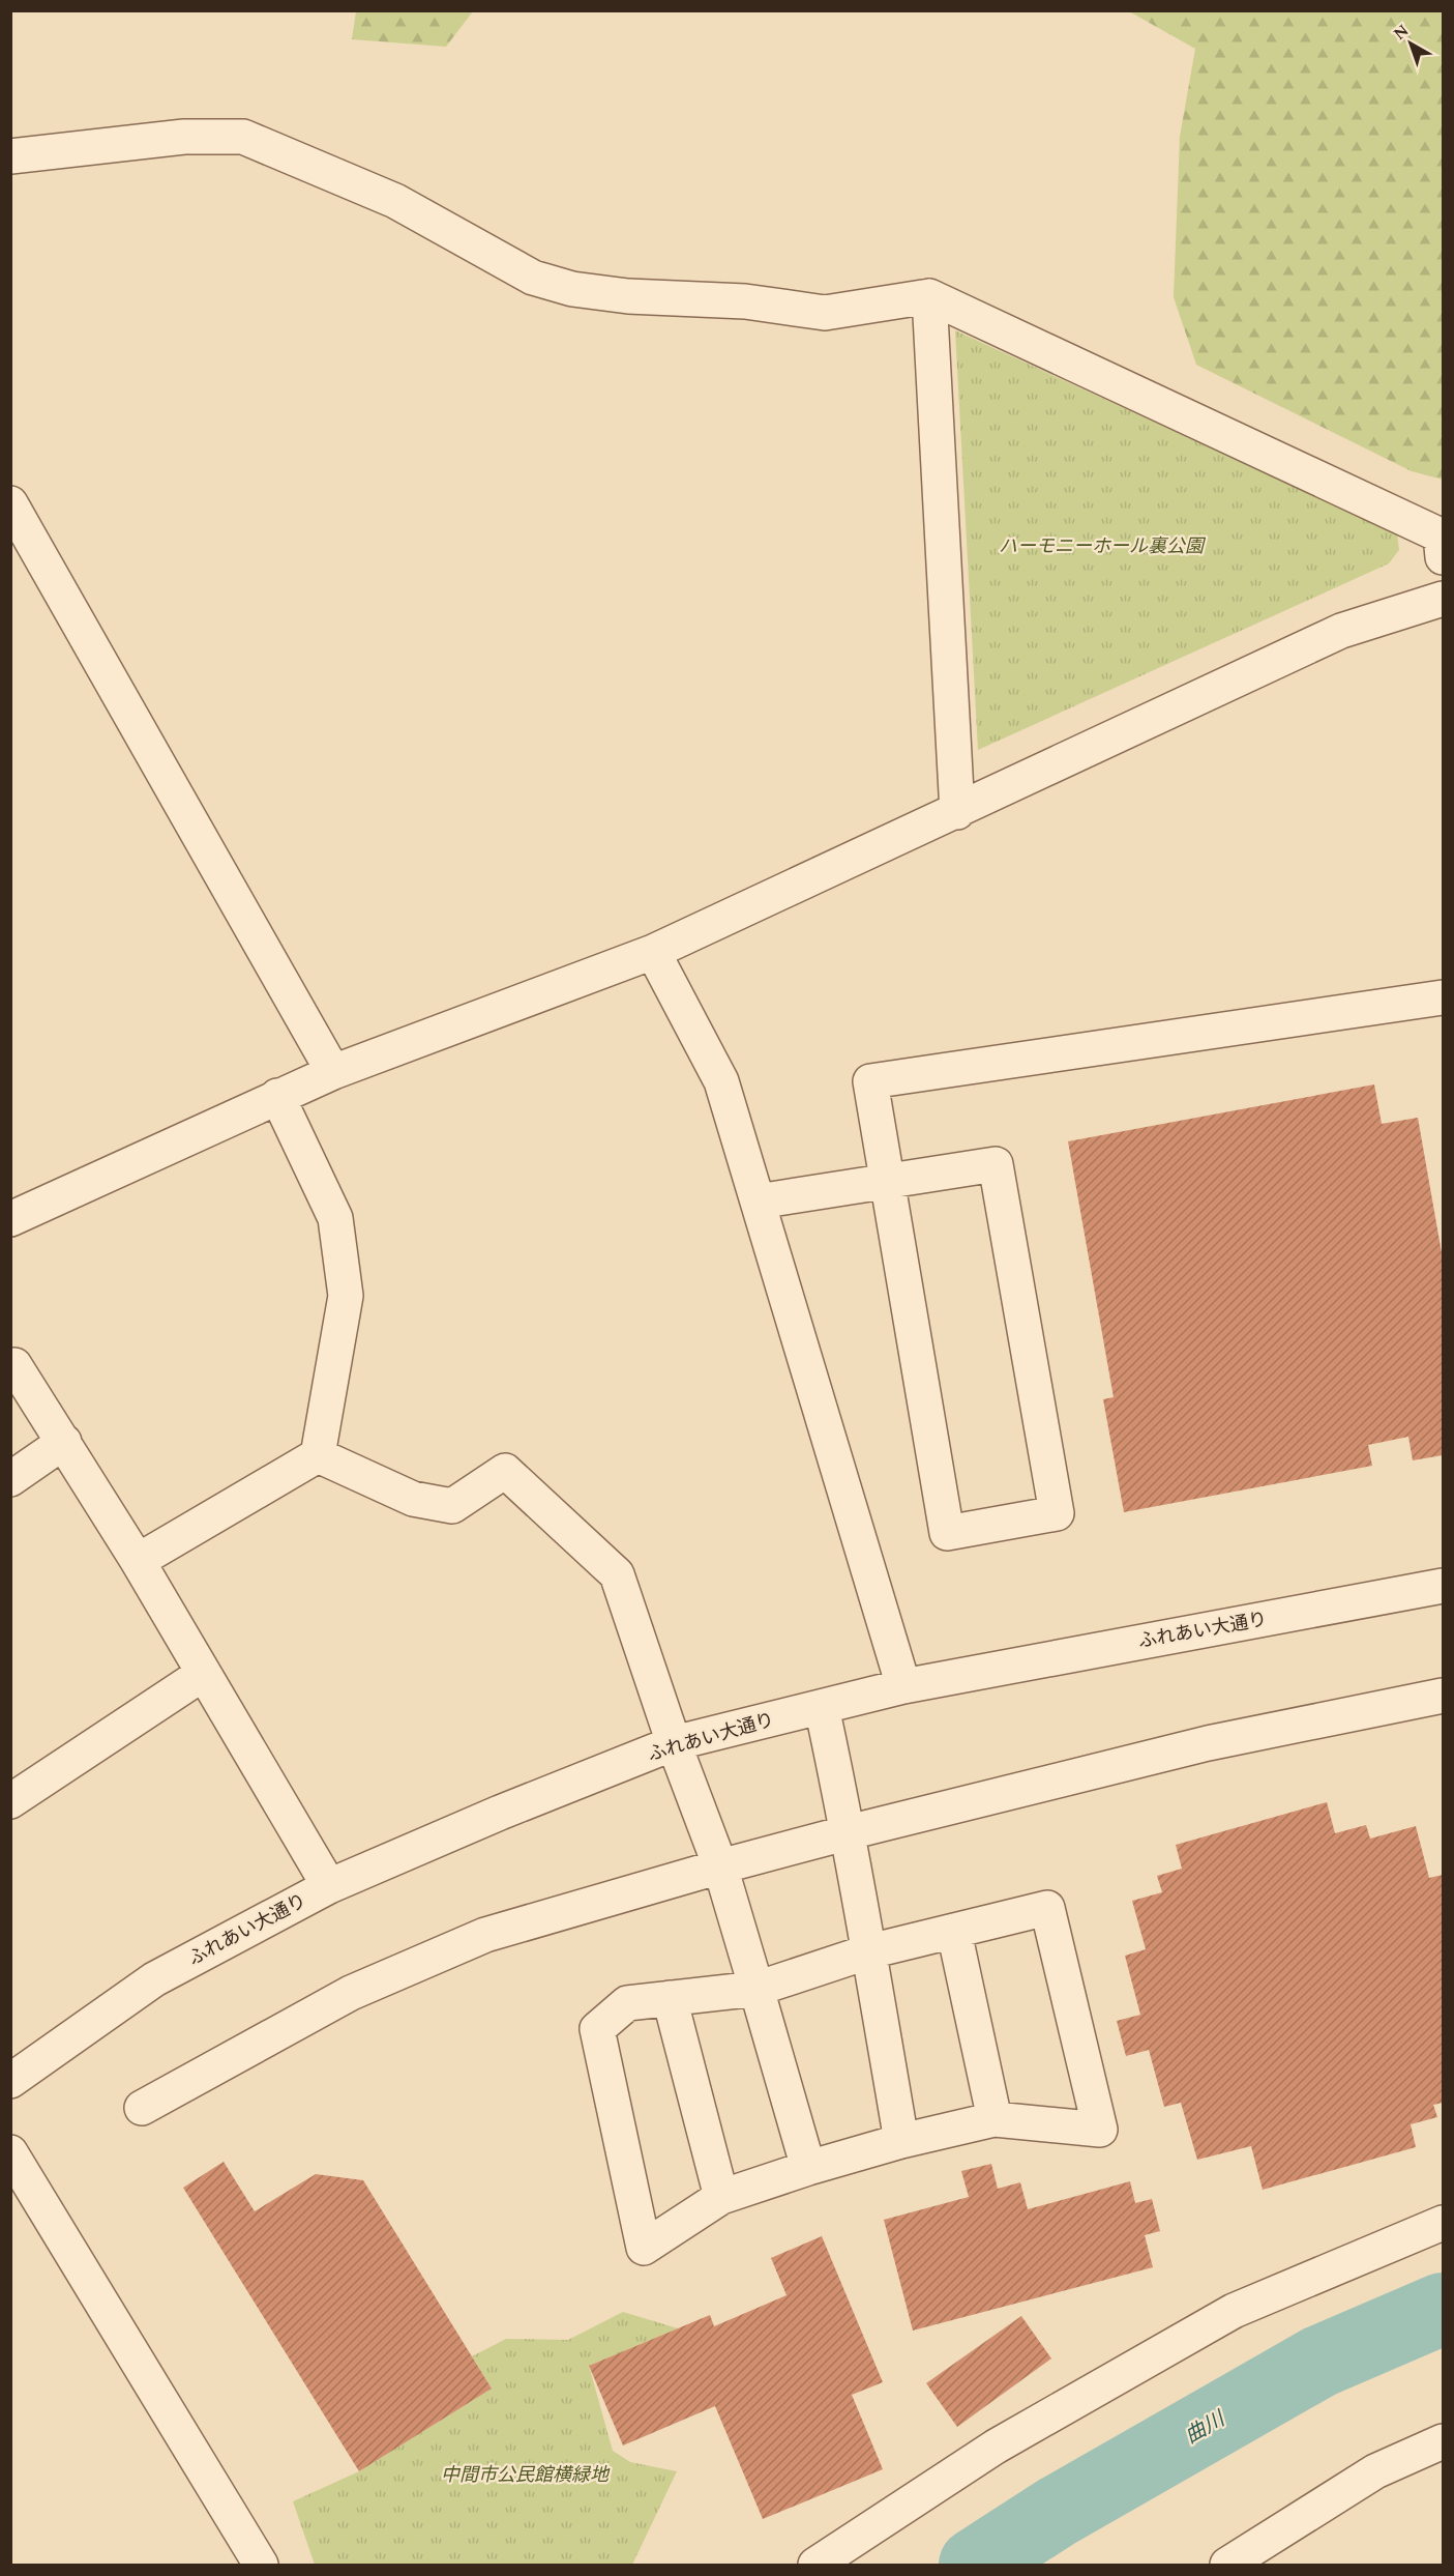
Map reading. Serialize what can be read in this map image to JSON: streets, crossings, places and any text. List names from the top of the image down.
{
  "streets": {
    "street": ["ふれあい大通り"]
  },
  "water": ["曲川"],
  "parks": ["ハーモニーホール裏公園", "中間市公民館横緑地"],
  "north": "top left"
}
